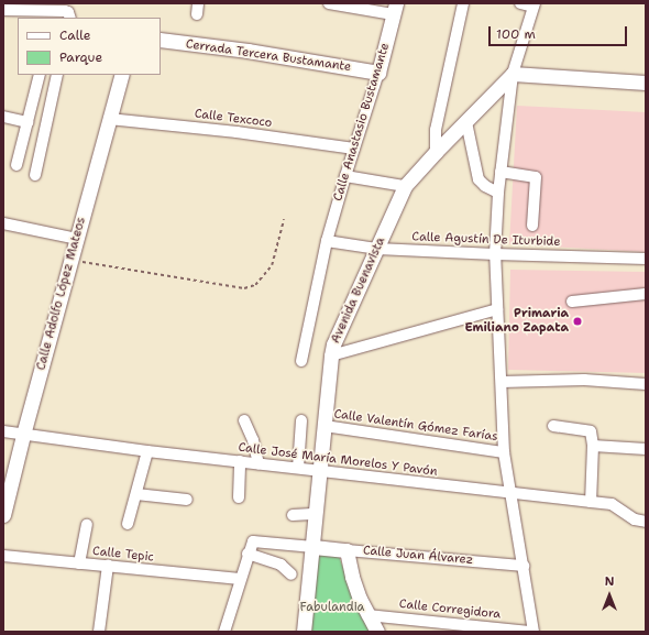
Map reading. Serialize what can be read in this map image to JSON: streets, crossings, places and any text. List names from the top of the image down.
{
  "streets": {
    "main road": [
      "Cerrada Tercera Bustamante",
      "Calle Anastasio Bustamante",
      "Avenida Buenavista",
      "Calle Adolfo López Mateos",
      "Calle Juan Álvarez"
    ],
    "street": [
      "Calle Texcoco",
      "Calle Agustín De Iturbide",
      "Calle Valentín Gómez Farías",
      "Calle José María Morelos Y Pavón",
      "Calle Tepic",
      "Calle Corregidora"
    ]
  },
  "crossings": [
    ["Cerrada Tercera Bustamante", "Calle Anastasio Bustamante"],
    ["Calle Texcoco", "Calle Anastasio Bustamante"],
    ["Calle Texcoco", "Calle Adolfo López Mateos"],
    ["Calle Anastasio Bustamante", "Calle Agustín De Iturbide"],
    ["Calle Agustín De Iturbide", "Avenida Buenavista"],
    ["Avenida Buenavista", "Calle Valentín Gómez Farías"],
    ["Avenida Buenavista", "Calle José María Morelos Y Pavón"],
    ["Avenida Buenavista", "Calle Juan Álvarez"],
    ["Calle Adolfo López Mateos", "Calle José María Morelos Y Pavón"]
  ],
  "parks": ["Fabulandia"],
  "places": ["Primaria Emiliano Zapata"],
  "legend": ["Calle", "Parque"],
  "scale_bar": "100 m",
  "north": "top"
}
